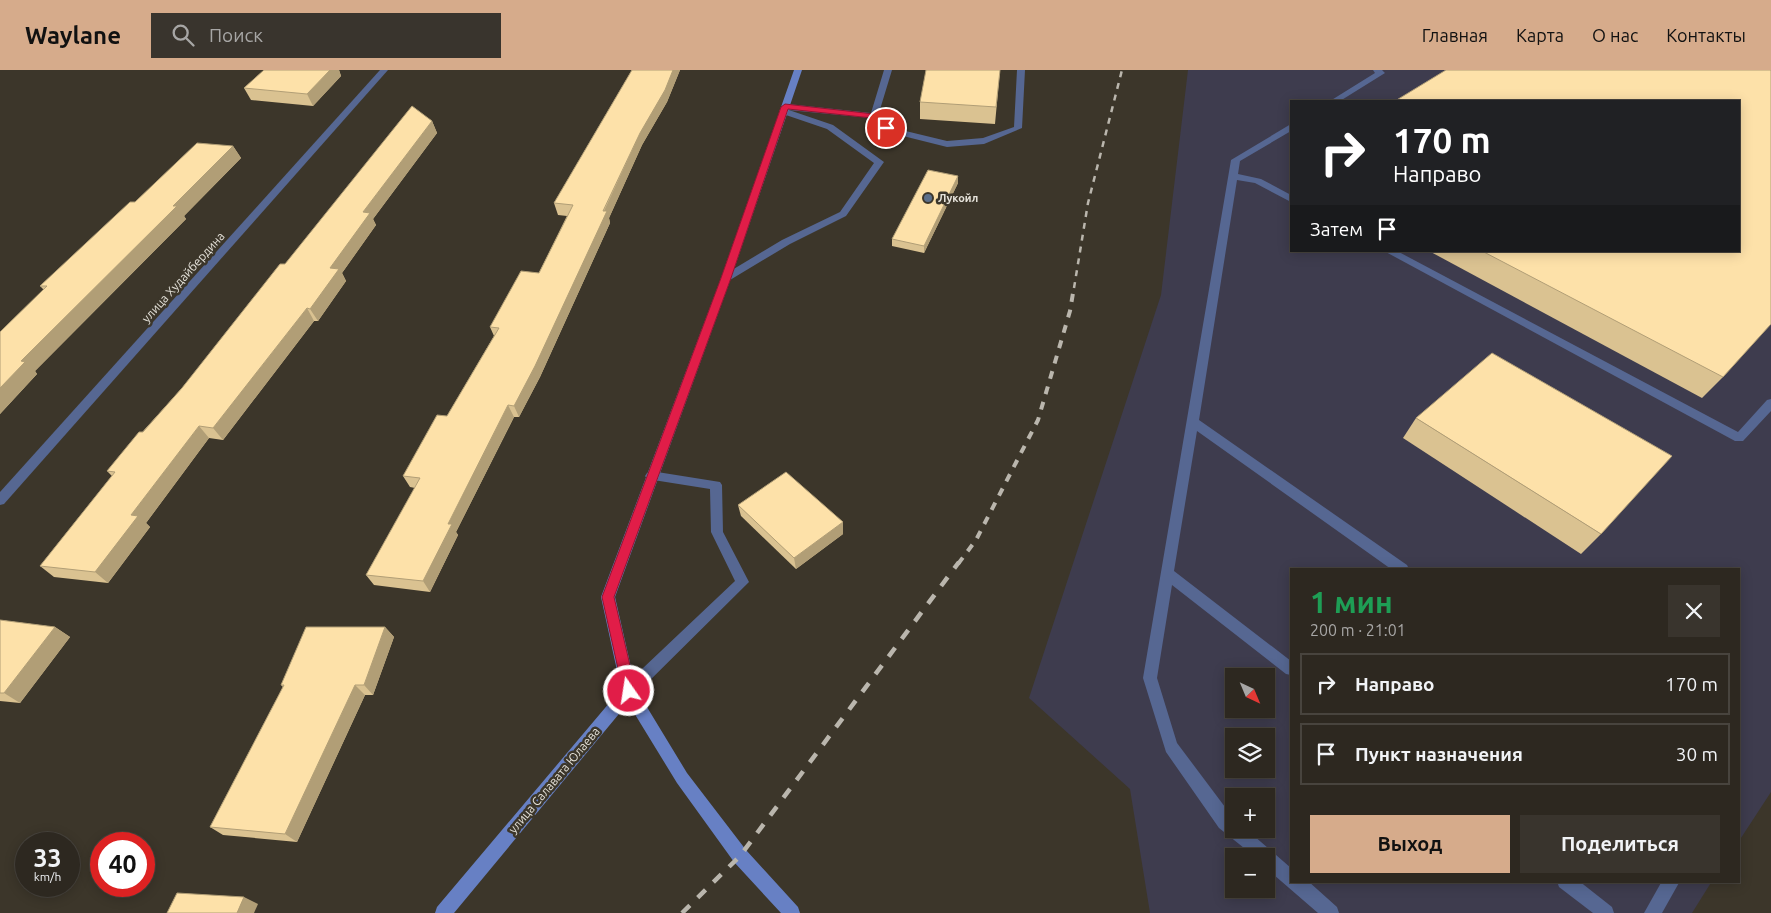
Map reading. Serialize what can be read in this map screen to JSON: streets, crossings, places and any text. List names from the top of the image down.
{
  "streets": {
    "street": ["улица Худайбердина", "улица Салавата Юлаева"]
  },
  "places": ["Лукойл"],
  "north": "bottom right",
  "page": {
    "header": "Waylane",
    "search": "Поиск",
    "nav": [
      "Главная",
      "Карта",
      "О нас",
      "Контакты"
    ],
    "turn": ["170 m", "Направо"],
    "then": "Затем",
    "heading": ["1 мин", "200 m · 21:01"],
    "list": [
      {
        "name": "Направо",
        "value": "170 m"
      },
      {
        "name": "Пункт назначения",
        "value": "30 m"
      }
    ],
    "map_buttons": ["+", "−"],
    "buttons": ["Выход", "Поделиться"],
    "speed": "33 km/h",
    "limit": "40"
  }
}
